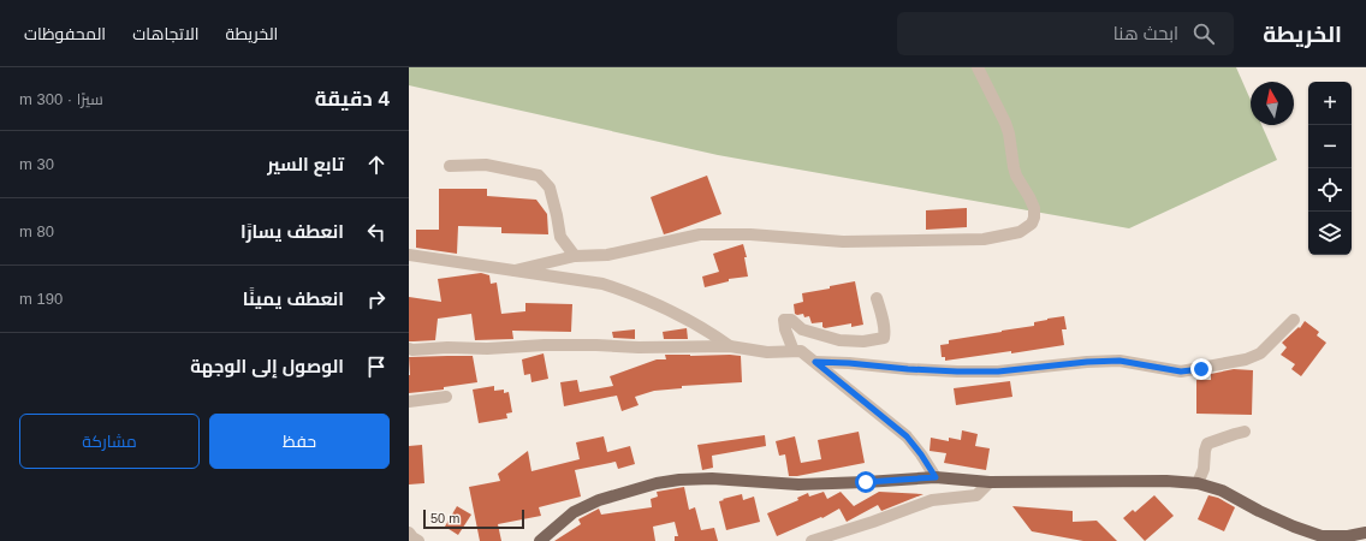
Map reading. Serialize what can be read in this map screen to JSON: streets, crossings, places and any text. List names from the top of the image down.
{
  "scale_bar": "50 m",
  "north": "top",
  "page": {
    "header": "الخريطة",
    "search": "ابحث هنا",
    "nav": ["الخريطة", "الاتجاهات", "المحفوظات"],
    "heading": ["4 دقيقة", "سيرًا · 300 m"],
    "map_buttons": ["+", "−"],
    "list": [
      ["تابع السير", "30 m"],
      ["انعطف يسارًا", "80 m"],
      ["انعطف يمينًا", "190 m"],
      "الوصول إلى الوجهة"
    ],
    "buttons": ["حفظ", "مشاركة"],
    "scale": "50 m"
  }
}
